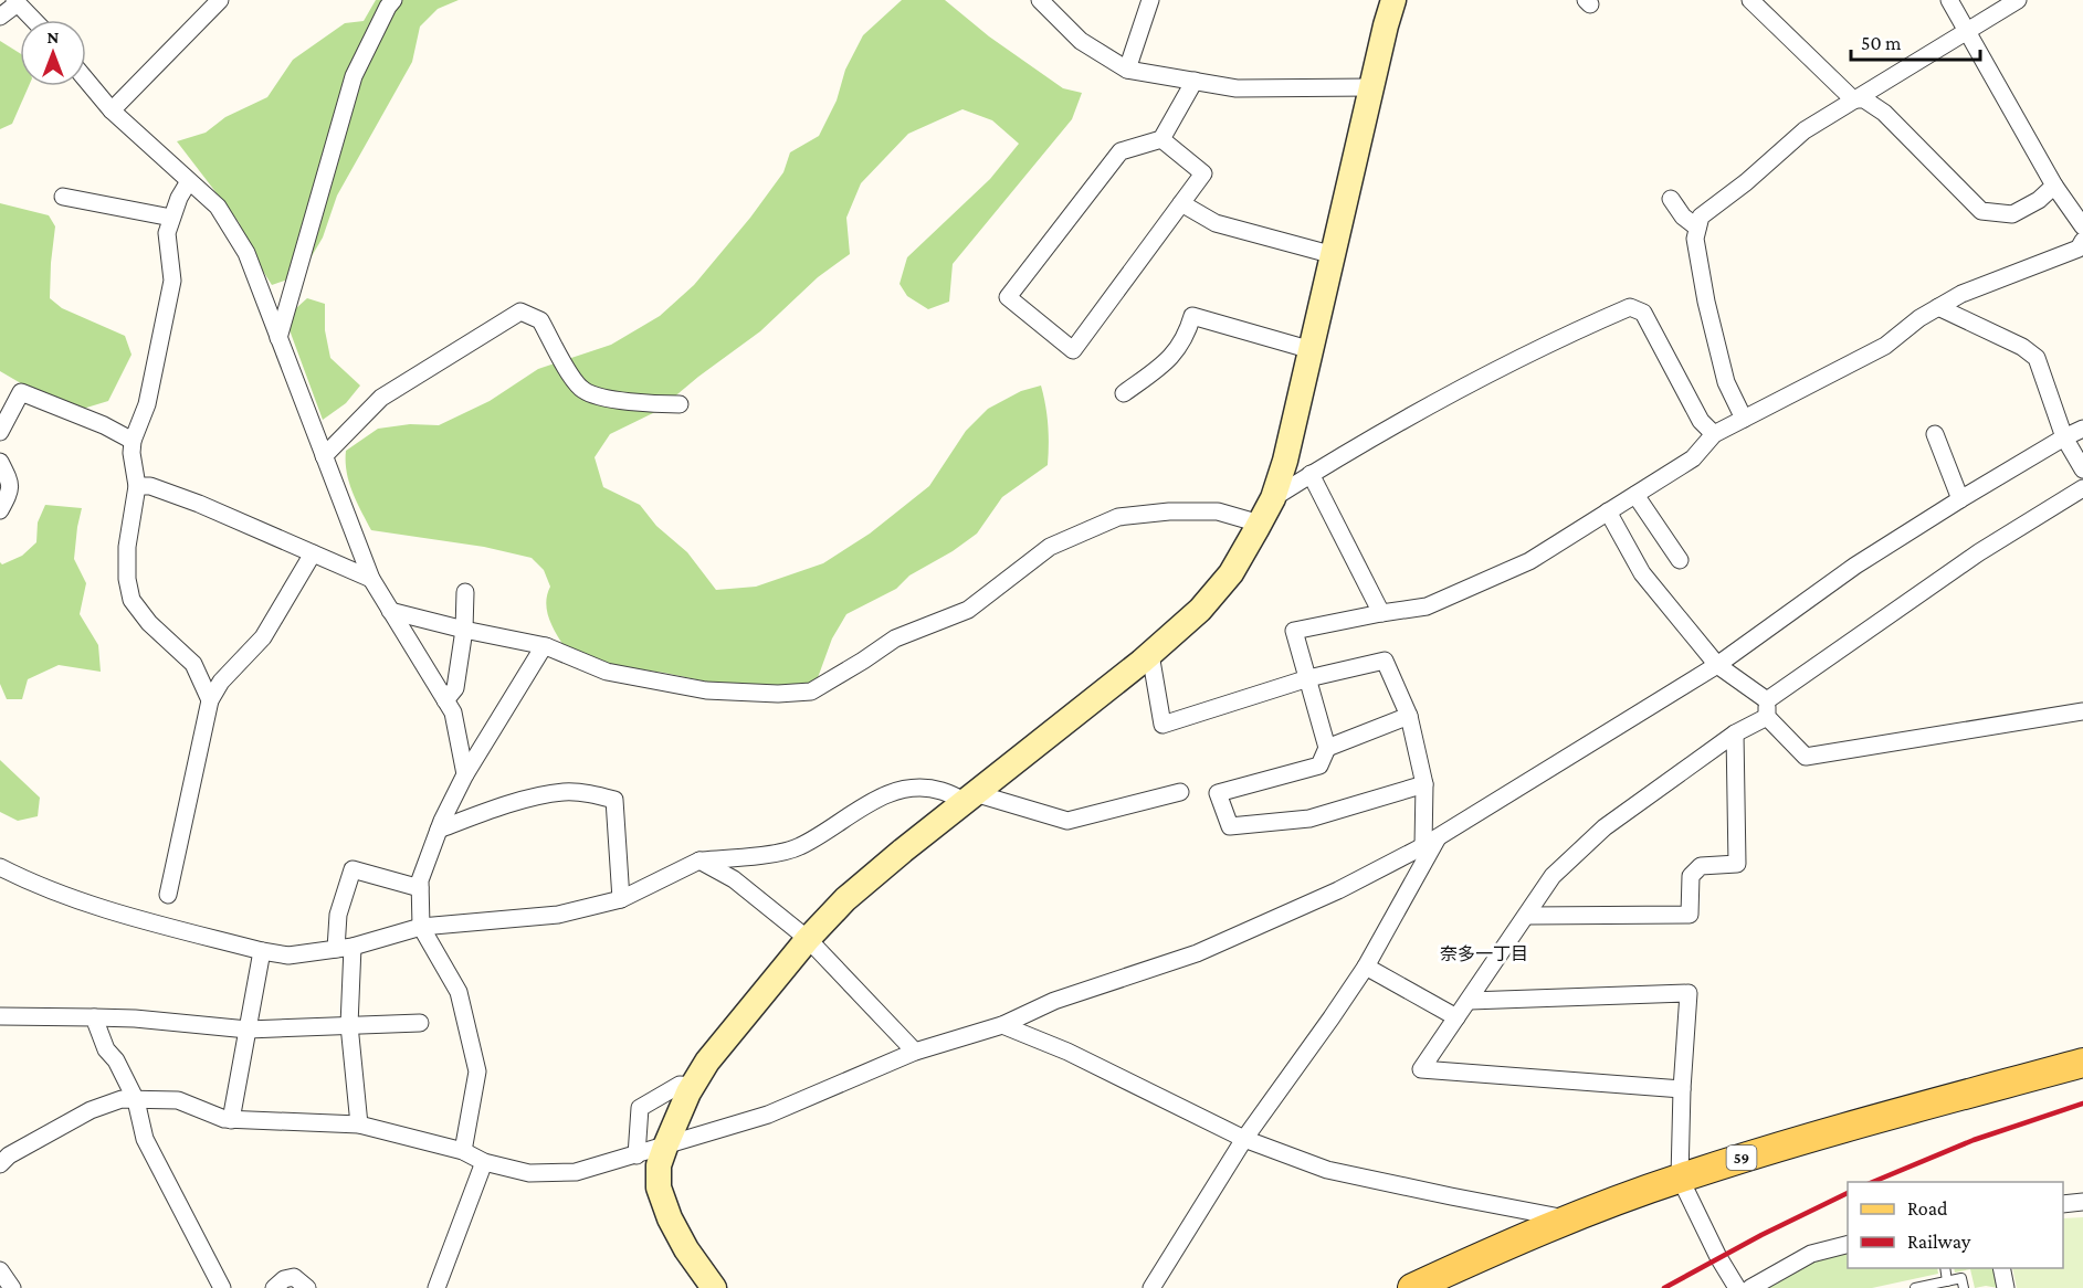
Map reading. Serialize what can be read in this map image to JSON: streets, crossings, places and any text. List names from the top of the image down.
{
  "streets": {
    "main road": ["59"]
  },
  "districts": ["奈多一丁目"],
  "legend": ["Road", "Railway"],
  "scale_bar": "50 m",
  "north": "top"
}
